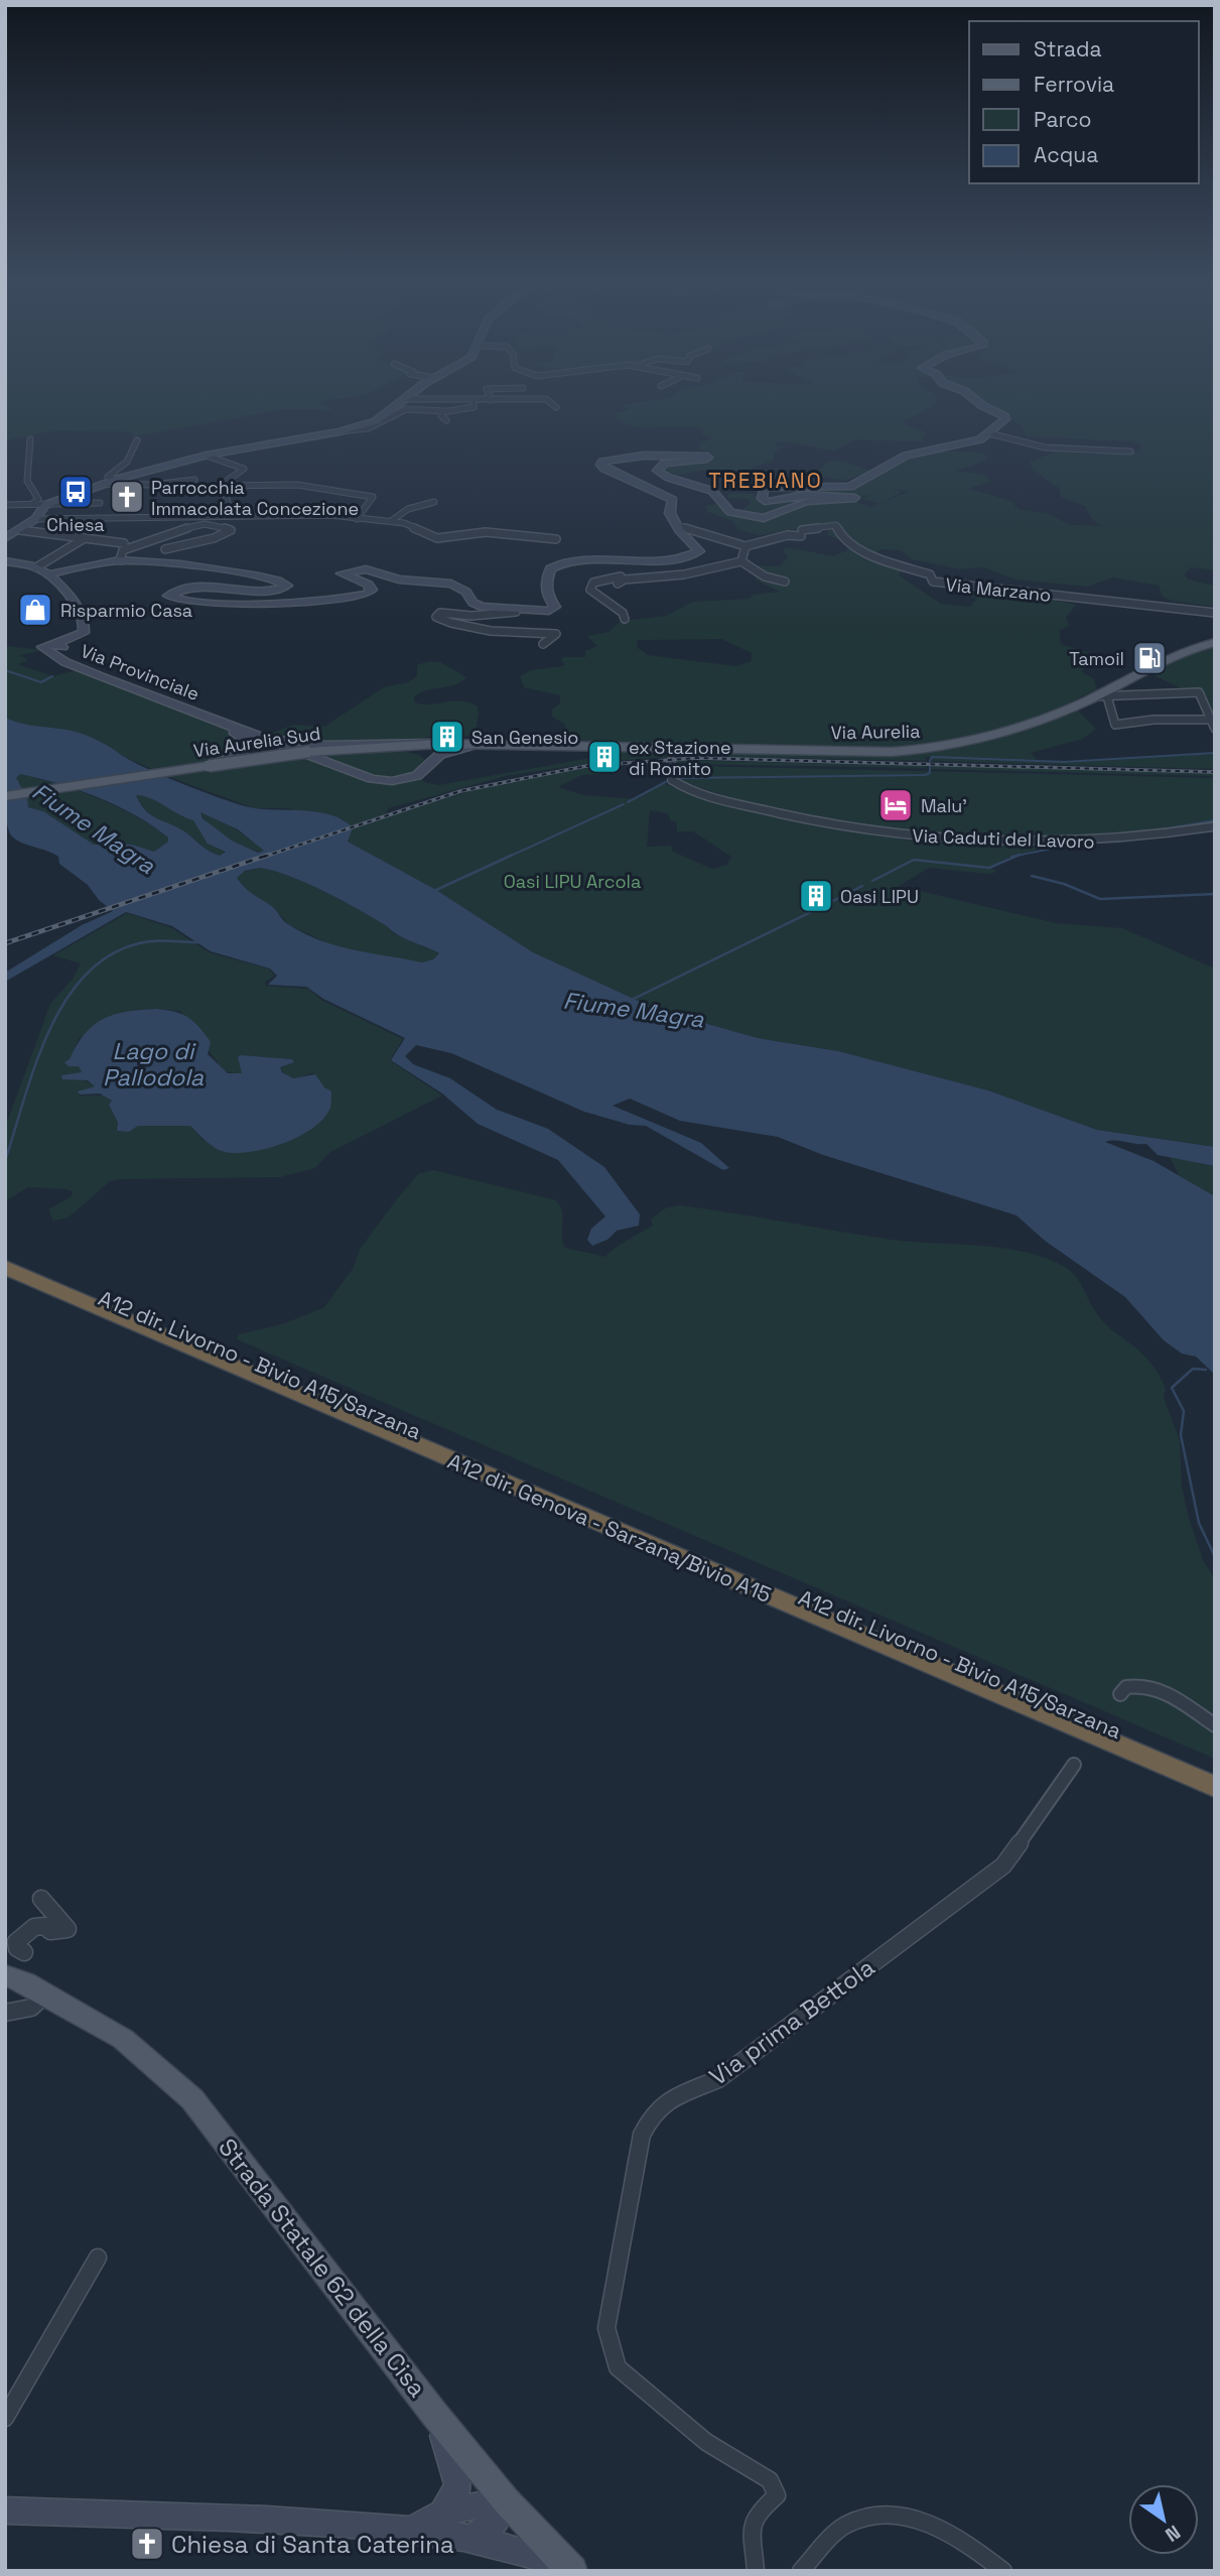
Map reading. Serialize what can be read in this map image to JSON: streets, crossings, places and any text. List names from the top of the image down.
{
  "streets": {
    "highway": ["A12 dir. Livorno - Bivio A15/Sarzana", "A12 dir. Genova - Sarzana/Bivio A15"],
    "main road": ["Via Aurelia", "Via Aurelia Sud", "Strada Statale 62 della Cisa"],
    "street": [
      "Via Marzano",
      "Via Provinciale",
      "Via Caduti del Lavoro",
      "Via prima Bettola"
    ]
  },
  "crossings": [
    ["Via Aurelia", "Via Aurelia Sud"],
    ["Via Aurelia", "Via Caduti del Lavoro"]
  ],
  "districts": ["TREBIANO"],
  "water": ["Fiume Magra", "Lago di Pallodola"],
  "parks": ["Oasi LIPU Arcola"],
  "places": {
    "bus stop": ["Chiesa"],
    "church": ["Parrocchia Immacolata Concezione", "Chiesa di Santa Caterina"],
    "shop": ["Risparmio Casa"],
    "fuel station": ["Tamoil"],
    "building": ["San Genesio", "ex Stazione di Romito", "Oasi LIPU"],
    "hotel": ["Malu'"]
  },
  "legend": [
    "Strada",
    "Ferrovia",
    "Parco",
    "Acqua"
  ],
  "north": "bottom right"
}
